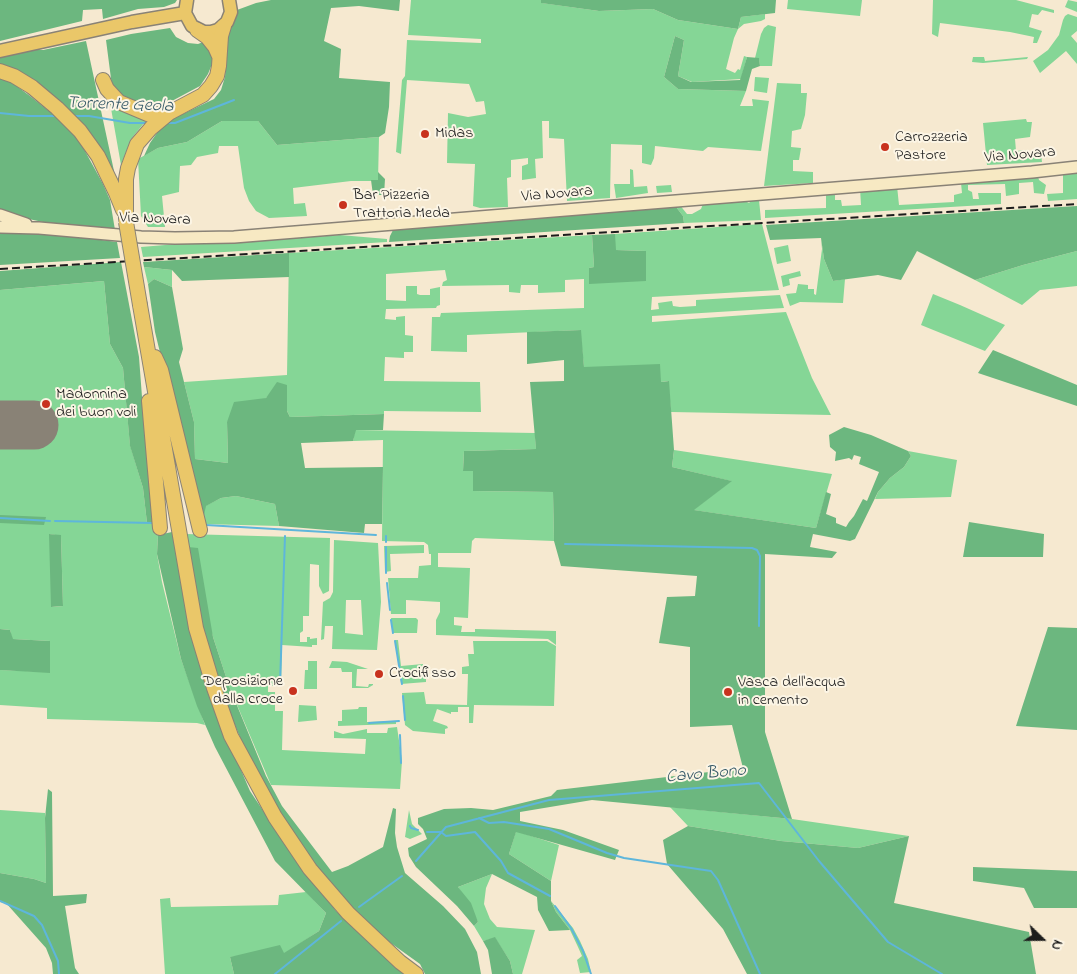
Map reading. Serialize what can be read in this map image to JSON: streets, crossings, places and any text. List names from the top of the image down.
{
  "streets": {
    "main road": ["Via Novara"]
  },
  "water": ["Torrente Geola", "Cavo Bono"],
  "places": [
    "Midas",
    "Carrozzeria Pastore",
    "Bar Pizzeria Trattoria Meda",
    "Madonnina dei buon voli",
    "Crocifisso",
    "Deposizione dalla croce",
    "Vasca dell'acqua in cemento"
  ],
  "north": "right"
}
